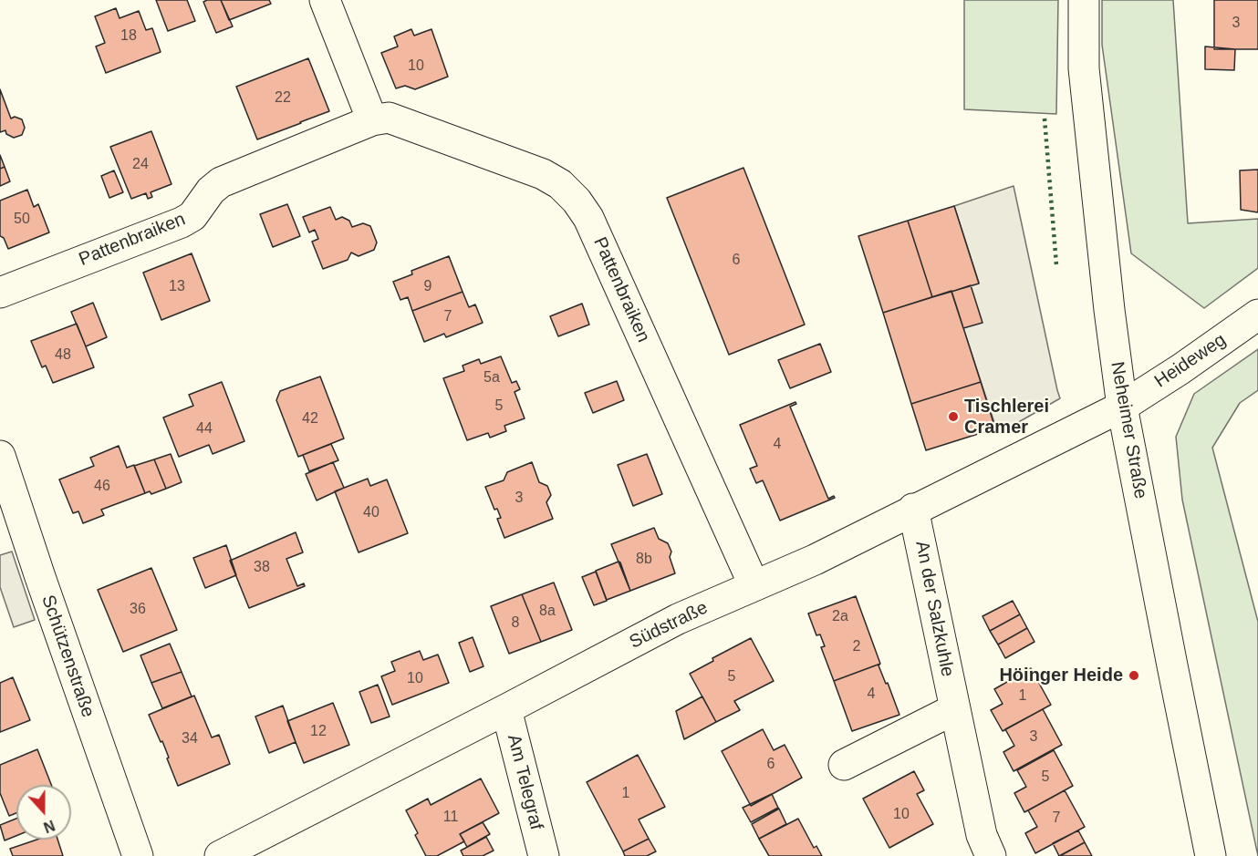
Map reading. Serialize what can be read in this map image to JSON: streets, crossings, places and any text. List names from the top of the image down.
{
  "streets": {
    "street": [
      "Pattenbraiken",
      "Heideweg",
      "Neheimer Straße",
      "An der Salzkuhle",
      "Südstraße",
      "Schützenstraße",
      "Am Telegraf"
    ]
  },
  "crossings": [
    ["Pattenbraiken", "Südstraße"],
    ["Heideweg", "Neheimer Straße"],
    ["Heideweg", "Südstraße"],
    ["Neheimer Straße", "Südstraße"],
    ["An der Salzkuhle", "Südstraße"],
    ["Südstraße", "Am Telegraf"]
  ],
  "places": ["Tischlerei Cramer", "Höinger Heide"],
  "house_numbers": [
    "3",
    "18",
    "10",
    "22",
    "24",
    "50",
    "6",
    "13",
    "9",
    "7",
    "48",
    "5a",
    "5",
    "42",
    "44",
    "4",
    "46",
    "3",
    "40",
    "8b",
    "38",
    "36",
    "8a",
    "2a",
    "8",
    "2",
    "5",
    "10",
    "4",
    "1",
    "12",
    "3",
    "34",
    "6",
    "5",
    "1",
    "10",
    "11",
    "7"
  ],
  "north": "bottom"
}
